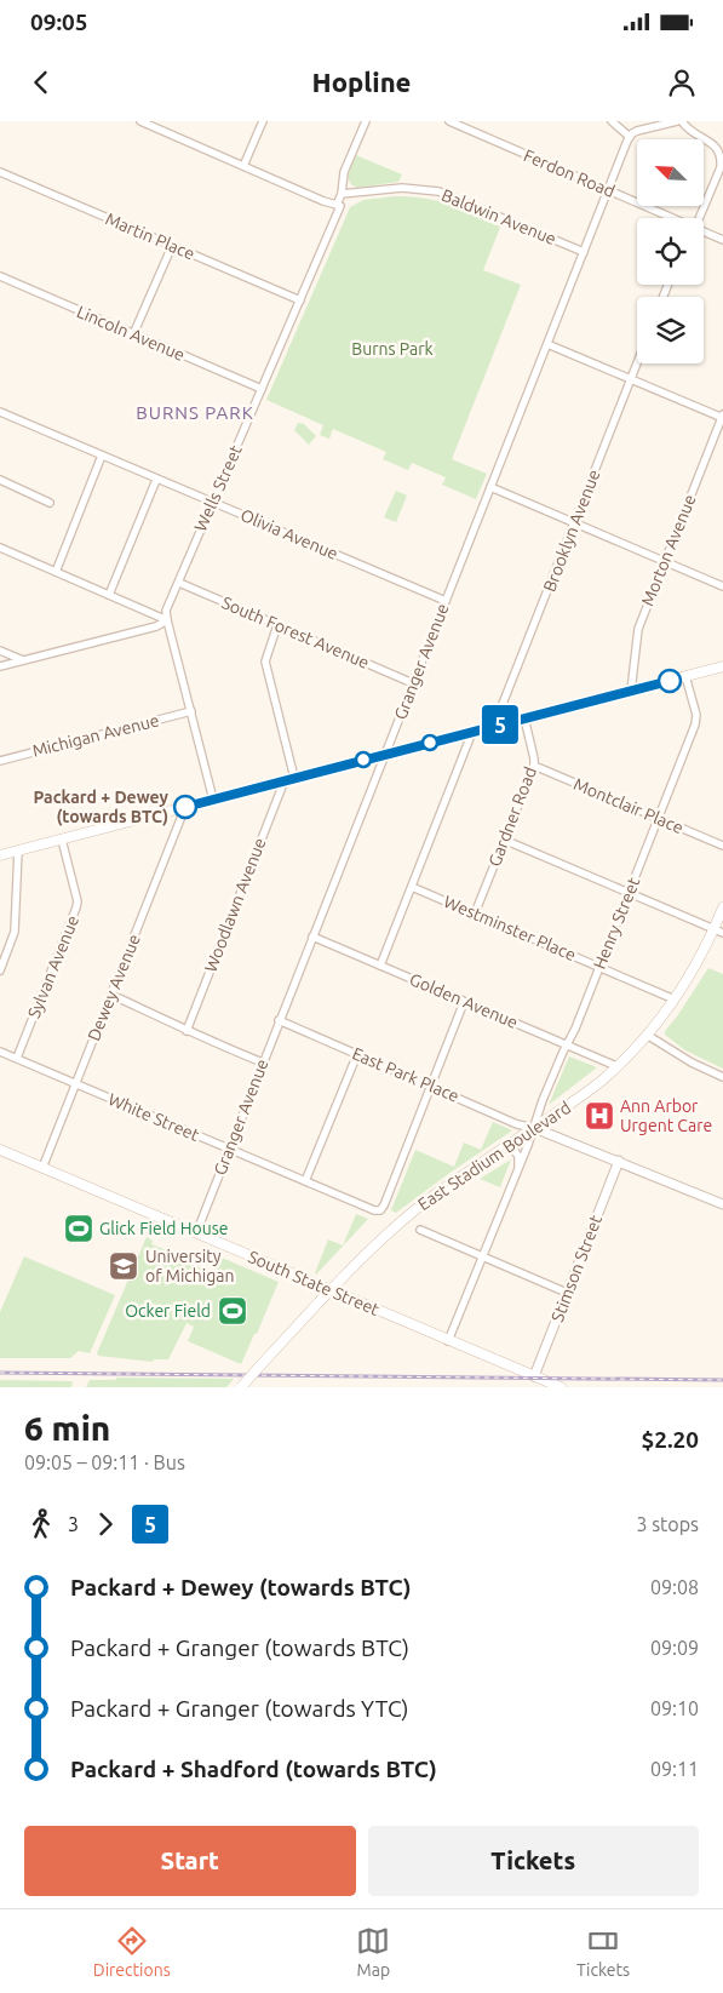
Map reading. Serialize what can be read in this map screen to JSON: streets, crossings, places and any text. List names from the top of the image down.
{
  "streets": {
    "main road": ["East Stadium Boulevard", "South State Street"],
    "street": [
      "Ferdon Road",
      "Baldwin Avenue",
      "Martin Place",
      "Lincoln Avenue",
      "Wells Street",
      "Brooklyn Avenue",
      "Olivia Avenue",
      "Morton Avenue",
      "South Forest Avenue",
      "Granger Avenue",
      "Michigan Avenue",
      "Montclair Place",
      "Gardner Road",
      "Woodlawn Avenue",
      "Henry Street",
      "Westminster Place",
      "Sylvan Avenue",
      "Dewey Avenue",
      "Golden Avenue",
      "East Park Place",
      "White Street",
      "Stimson Street"
    ]
  },
  "crossings": [
    ["Ferdon Road", "Granger Avenue"],
    ["Baldwin Avenue", "Wells Street"],
    ["Baldwin Avenue", "Granger Avenue"],
    ["Martin Place", "Wells Street"],
    ["Lincoln Avenue", "Wells Street"],
    ["Wells Street", "Olivia Avenue"],
    ["Wells Street", "South Forest Avenue"],
    ["Olivia Avenue", "Granger Avenue"],
    ["South Forest Avenue", "Granger Avenue"],
    ["Granger Avenue", "Golden Avenue"],
    ["Granger Avenue", "East Park Place"],
    ["Granger Avenue", "White Street"],
    ["Granger Avenue", "South State Street"],
    ["Montclair Place", "Gardner Road"],
    ["Montclair Place", "Henry Street"],
    ["Gardner Road", "Westminster Place"],
    ["Henry Street", "Westminster Place"],
    ["Henry Street", "Golden Avenue"],
    ["Henry Street", "East Park Place"],
    ["Henry Street", "East Stadium Boulevard"],
    ["Henry Street", "South State Street"],
    ["Westminster Place", "East Stadium Boulevard"],
    ["Sylvan Avenue", "White Street"],
    ["Dewey Avenue", "White Street"],
    ["Dewey Avenue", "South State Street"],
    ["Golden Avenue", "East Stadium Boulevard"],
    ["East Park Place", "White Street"],
    ["East Park Place", "East Stadium Boulevard"],
    ["Stimson Street", "South State Street"]
  ],
  "districts": ["BURNS PARK"],
  "parks": ["Burns Park"],
  "places": {
    "other": ["Packard + Dewey (towards BTC)"],
    "hospital": ["Ann Arbor Urgent Care"],
    "sports": ["Glick Field House", "Ocker Field"],
    "school or university": ["University of Michigan"]
  },
  "lines": ["bus line 5"],
  "north": "top left",
  "page": {
    "status": "09:05",
    "header": "Hopline",
    "on_map": "5",
    "heading": ["6 min", "09:05 – 09:11 · Bus", "$2.20"],
    "legs": ["3", "5", "3 stops"],
    "list": [
      {
        "name": "Packard + Dewey (towards BTC)",
        "value": "09:08"
      },
      {
        "name": "Packard + Granger (towards BTC)",
        "value": "09:09"
      },
      {
        "name": "Packard + Granger (towards YTC)",
        "value": "09:10"
      },
      {
        "name": "Packard + Shadford (towards BTC)",
        "value": "09:11"
      }
    ],
    "buttons": ["Start", "Tickets"],
    "tabs": ["Directions", "Map", "Tickets"]
  }
}
